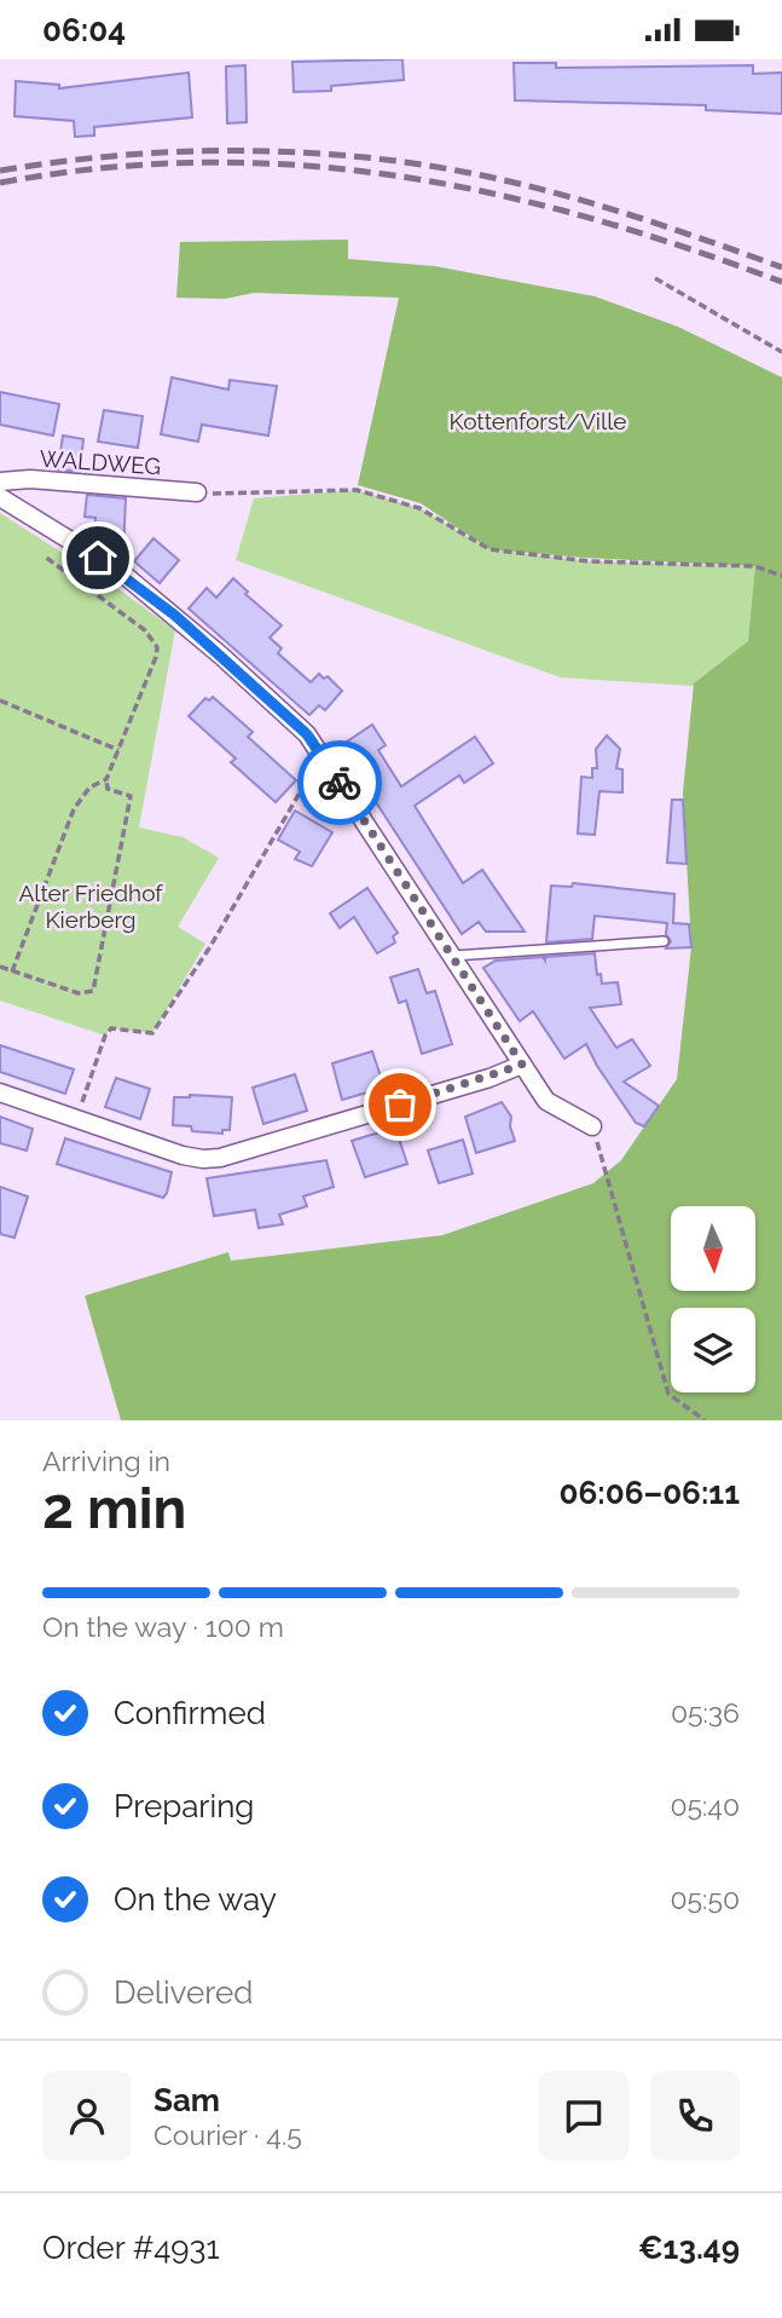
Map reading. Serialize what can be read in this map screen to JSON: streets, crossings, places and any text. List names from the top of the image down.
{
  "streets": {
    "street": ["WALDWEG"]
  },
  "parks": ["Kottenforst/Ville", "Alter Friedhof Kierberg"],
  "north": "bottom",
  "page": {
    "status": "06:04",
    "heading": ["2 min", "Arriving in", "06:06–06:11"],
    "panel": [
      "Sam",
      "Courier · 4.5",
      "Order #4931",
      "€13.49"
    ],
    "bar": "On the way · 100 m",
    "list": [
      ["Confirmed", "05:36"],
      ["Preparing", "05:40"],
      ["On the way", "05:50"],
      "Delivered"
    ]
  }
}
